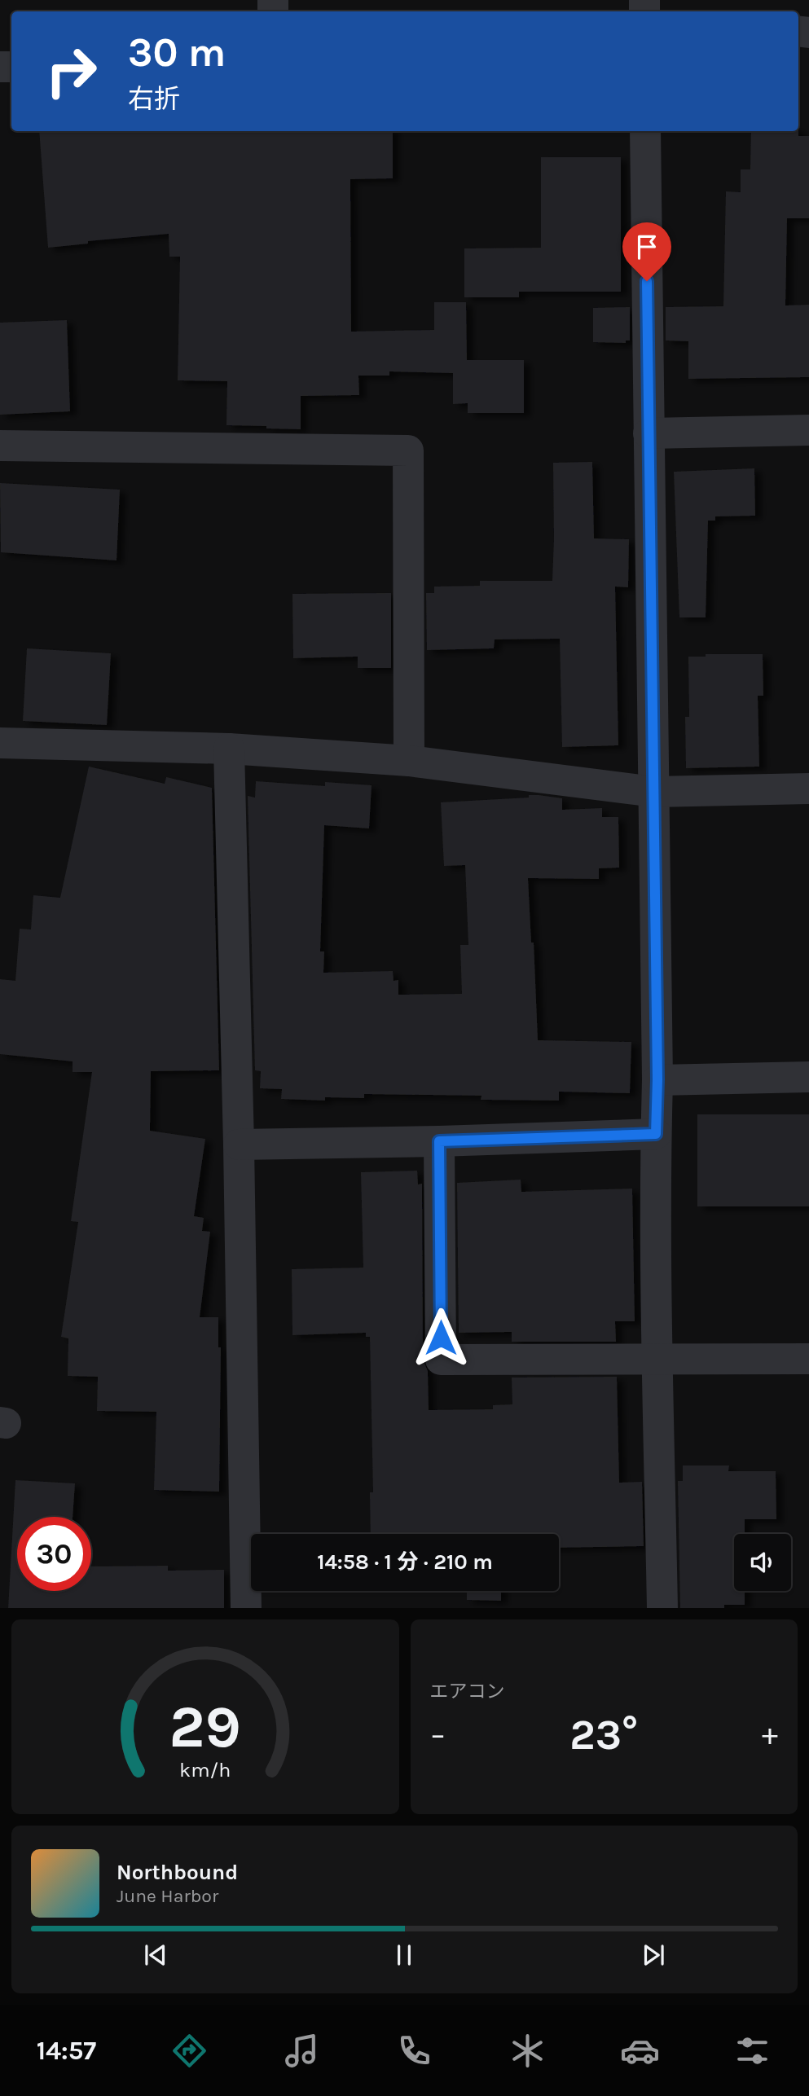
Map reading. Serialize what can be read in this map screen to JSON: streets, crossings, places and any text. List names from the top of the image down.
{
  "page": {
    "turn": ["30 m", "右折"],
    "limit": "30",
    "trip": "14:58 · 1 分 · 210 m",
    "tile": "エアコン",
    "heat": ["−", "23°", "+"],
    "song": ["Northbound", "June Harbor"],
    "tabs": "14:57",
    "gauge": ["29", "km/h"]
  }
}
